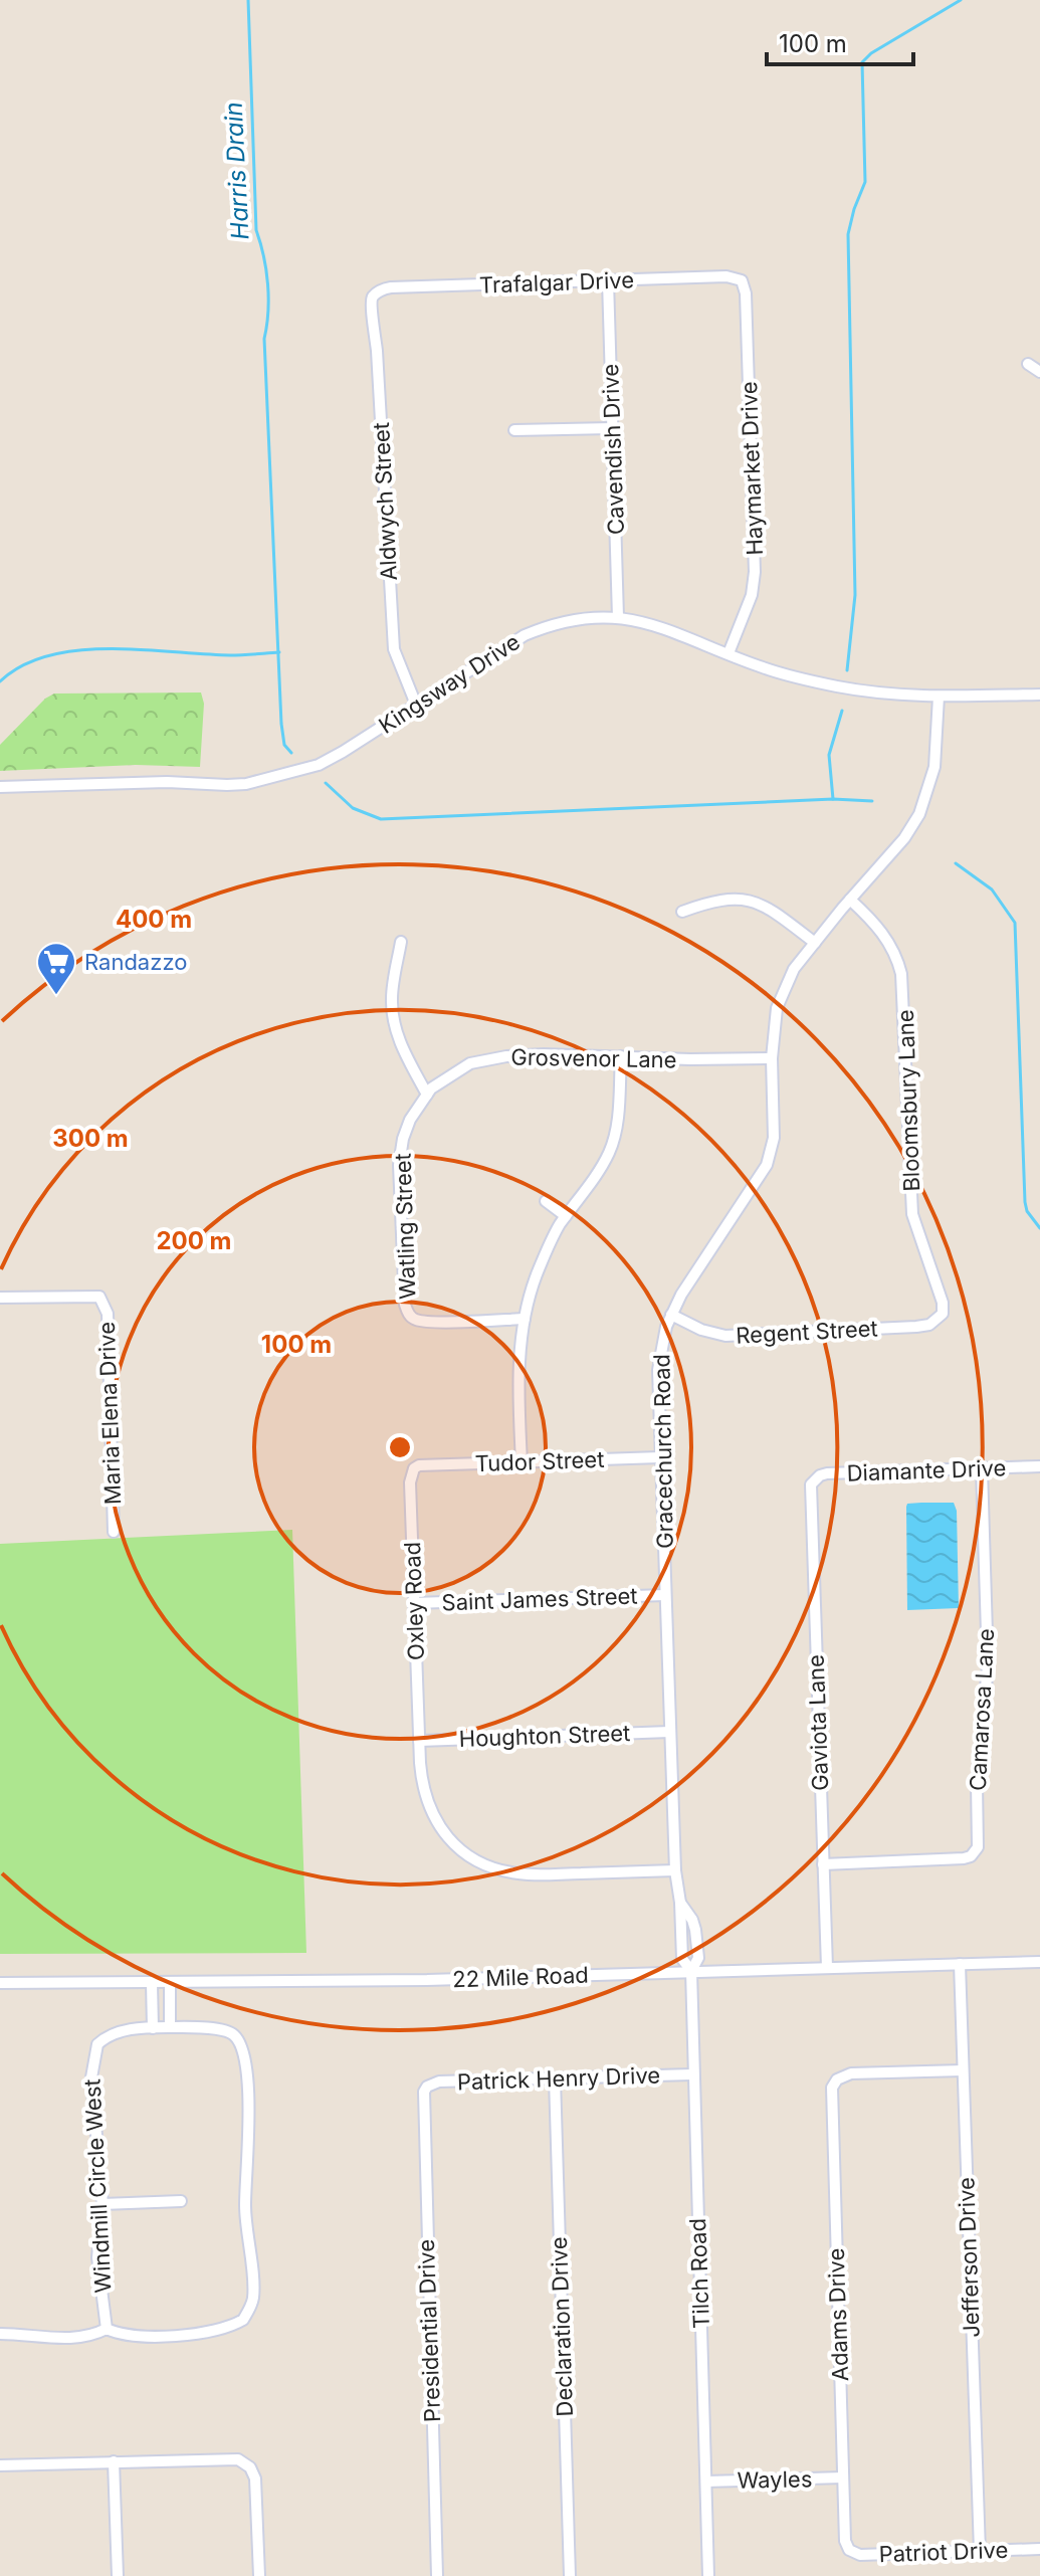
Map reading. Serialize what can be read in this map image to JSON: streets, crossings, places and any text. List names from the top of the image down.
{
  "streets": {
    "street": [
      "Trafalgar Drive",
      "Cavendish Drive",
      "Haymarket Drive",
      "Aldwych Street",
      "Kingsway Drive",
      "Grosvenor Lane",
      "Bloomsbury Lane",
      "Watling Street",
      "Regent Street",
      "Maria Elena Drive",
      "Gracechurch Road",
      "Tudor Street",
      "Diamante Drive",
      "Saint James Street",
      "Oxley Road",
      "Camarosa Lane",
      "Gaviota Lane",
      "Houghton Street",
      "22 Mile Road",
      "Patrick Henry Drive",
      "Windmill Circle West",
      "Jefferson Drive",
      "Tilch Road",
      "Adams Drive",
      "Declaration Drive",
      "Presidential Drive",
      "Wayles",
      "Patriot Drive"
    ]
  },
  "crossings": [
    ["Trafalgar Drive", "Cavendish Drive"],
    ["Trafalgar Drive", "Haymarket Drive"],
    ["Trafalgar Drive", "Aldwych Street"],
    ["Cavendish Drive", "Kingsway Drive"],
    ["Haymarket Drive", "Kingsway Drive"],
    ["Aldwych Street", "Kingsway Drive"],
    ["Kingsway Drive", "Gracechurch Road"],
    ["Grosvenor Lane", "Watling Street"],
    ["Grosvenor Lane", "Gracechurch Road"],
    ["Bloomsbury Lane", "Regent Street"],
    ["Bloomsbury Lane", "Gracechurch Road"],
    ["Regent Street", "Gracechurch Road"],
    ["Gracechurch Road", "Tudor Street"],
    ["Gracechurch Road", "Saint James Street"],
    ["Gracechurch Road", "Oxley Road"],
    ["Gracechurch Road", "Houghton Street"],
    ["Gracechurch Road", "22 Mile Road"],
    ["Gracechurch Road", "Tilch Road"],
    ["Tudor Street", "Oxley Road"],
    ["Diamante Drive", "Camarosa Lane"],
    ["Diamante Drive", "Gaviota Lane"],
    ["Saint James Street", "Oxley Road"],
    ["Oxley Road", "Houghton Street"],
    ["Camarosa Lane", "Gaviota Lane"],
    ["Gaviota Lane", "22 Mile Road"],
    ["22 Mile Road", "Jefferson Drive"],
    ["22 Mile Road", "Tilch Road"],
    ["Patrick Henry Drive", "Tilch Road"],
    ["Patrick Henry Drive", "Declaration Drive"],
    ["Patrick Henry Drive", "Presidential Drive"],
    ["Jefferson Drive", "Adams Drive"],
    ["Jefferson Drive", "Patriot Drive"],
    ["Tilch Road", "Wayles"],
    ["Adams Drive", "Wayles"],
    ["Adams Drive", "Patriot Drive"]
  ],
  "water": ["Harris Drain"],
  "places": {
    "supermarket": ["Randazzo"]
  },
  "scale_bar": "100 m",
  "rings": [
    "400 m",
    "300 m",
    "200 m",
    "100 m"
  ]
}
